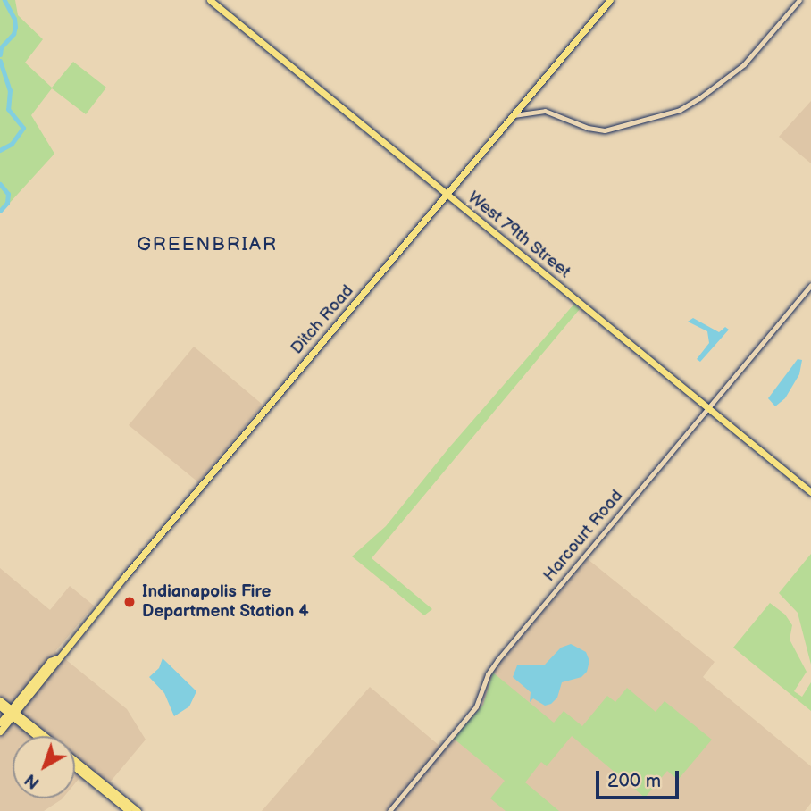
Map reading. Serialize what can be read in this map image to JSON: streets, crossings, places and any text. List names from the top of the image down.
{
  "streets": {
    "main road": ["West 79th Street", "Ditch Road"],
    "street": ["Harcourt Road"]
  },
  "crossings": [
    ["West 79th Street", "Ditch Road"],
    ["West 79th Street", "Harcourt Road"]
  ],
  "districts": ["GREENBRIAR"],
  "places": ["Indianapolis Fire Department Station 4"],
  "scale_bar": "200 m",
  "north": "bottom left"
}
